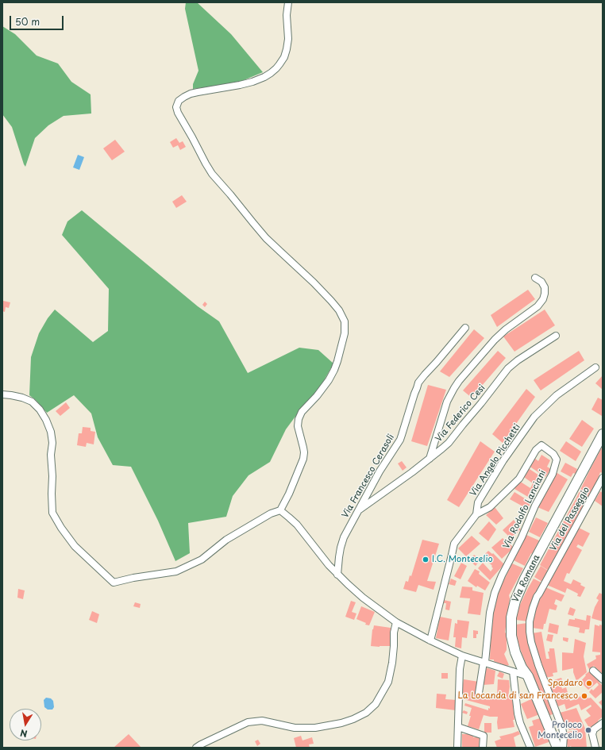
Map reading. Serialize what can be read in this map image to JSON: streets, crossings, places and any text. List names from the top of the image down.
{
  "streets": {
    "street": [
      "Via Federico Cesi",
      "Via Angelo Picchetti",
      "Via Francesco Cerasoli",
      "Via Rodolfo Lanciani",
      "Via del Passeggio",
      "Via Romana"
    ]
  },
  "crossings": [
    ["Via Federico Cesi", "Via Francesco Cerasoli"],
    ["Via Angelo Picchetti", "Via Rodolfo Lanciani"]
  ],
  "places": [
    "I.C. Montecelio",
    "Spadaro",
    "La Locanda di san Francesco",
    "Proloco Montecelio"
  ],
  "scale_bar": "50 m",
  "north": "bottom"
}
